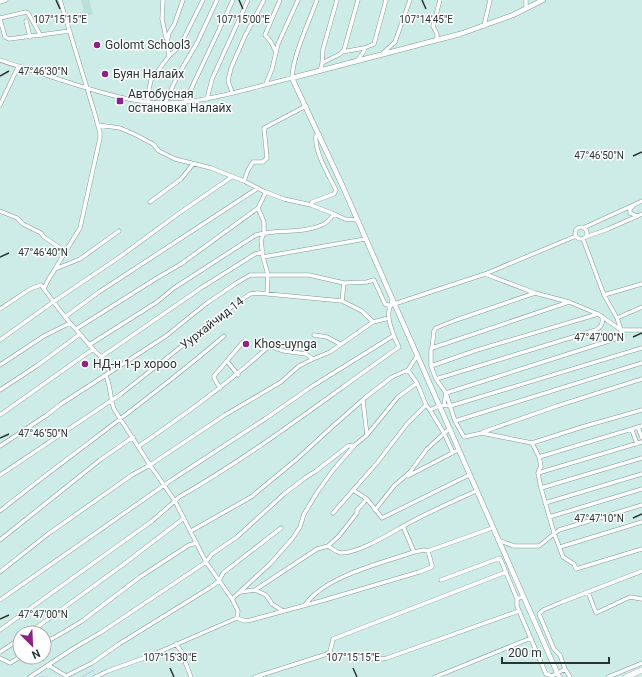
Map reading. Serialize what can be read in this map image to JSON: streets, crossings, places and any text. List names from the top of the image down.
{
  "streets": {
    "street": ["Уурхайчид 14"]
  },
  "places": {
    "other": [
      "Golomt School3",
      "Буян Налайх",
      "Khos-uynga",
      "НД-н 1-р хороо"
    ],
    "transit": ["Автобусная остановка Налайх"]
  },
  "scale_bar": "200 m",
  "north": "bottom right",
  "coordinates": [
    "107°15'15\"E",
    "107°15'00\"E",
    "107°14'45\"E",
    "47°46'30\"N",
    "47°46'50\"N",
    "47°46'40\"N",
    "47°47'00\"N",
    "47°47'10\"N",
    "107°15'30\"E"
  ]
}
